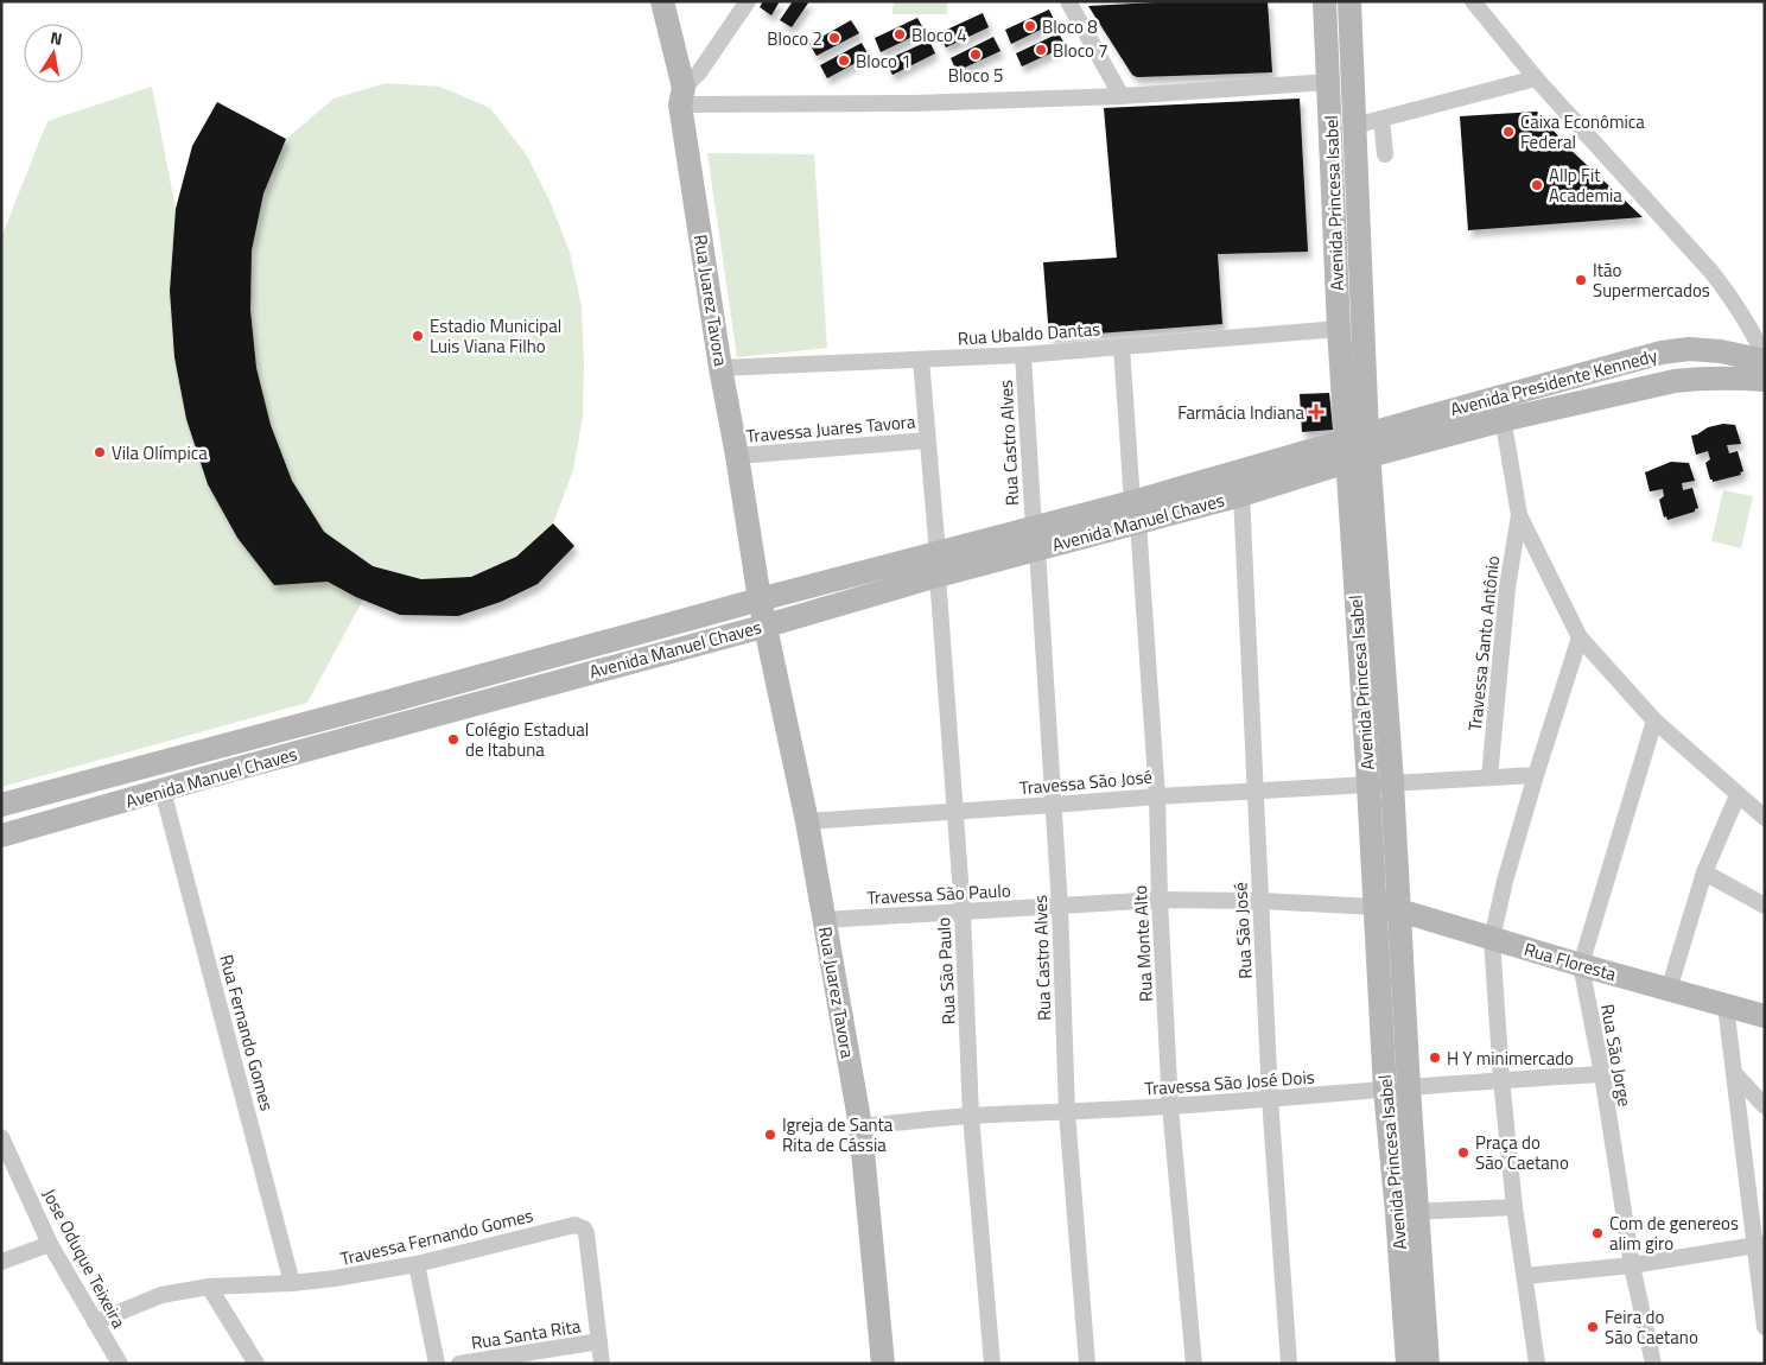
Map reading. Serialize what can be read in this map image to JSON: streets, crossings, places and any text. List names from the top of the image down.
{
  "streets": {
    "main road": [
      "Avenida Princesa Isabel",
      "Rua Juarez Tavora",
      "Avenida Presidente Kennedy",
      "Avenida Manuel Chaves",
      "Rua Floresta"
    ],
    "street": [
      "Rua Ubaldo Dantas",
      "Travessa Juares Tavora",
      "Rua Castro Alves",
      "Travessa Santo Antônio",
      "Travessa São José",
      "Travessa São Paulo",
      "Rua São José",
      "Rua Monte Alto",
      "Rua São Paulo",
      "Rua Fernando Gomes",
      "Rua São Jorge",
      "Travessa São José Dois",
      "Travessa Fernando Gomes",
      "Jose Oduque Teixeira",
      "Rua Santa Rita"
    ]
  },
  "crossings": [
    ["Avenida Princesa Isabel", "Rua Ubaldo Dantas"],
    ["Avenida Princesa Isabel", "Avenida Presidente Kennedy"],
    ["Avenida Princesa Isabel", "Avenida Manuel Chaves"],
    ["Avenida Princesa Isabel", "Travessa São José"],
    ["Avenida Princesa Isabel", "Travessa São Paulo"],
    ["Avenida Princesa Isabel", "Rua Floresta"],
    ["Avenida Princesa Isabel", "Travessa São José Dois"],
    ["Rua Juarez Tavora", "Rua Ubaldo Dantas"],
    ["Rua Juarez Tavora", "Travessa Juares Tavora"],
    ["Rua Juarez Tavora", "Avenida Manuel Chaves"],
    ["Rua Juarez Tavora", "Travessa São José"],
    ["Rua Juarez Tavora", "Travessa São Paulo"],
    ["Rua Juarez Tavora", "Travessa São José Dois"],
    ["Rua Ubaldo Dantas", "Rua Castro Alves"],
    ["Rua Ubaldo Dantas", "Rua Monte Alto"],
    ["Rua Ubaldo Dantas", "Rua São Paulo"],
    ["Avenida Presidente Kennedy", "Avenida Manuel Chaves"],
    ["Travessa Juares Tavora", "Rua São Paulo"],
    ["Rua Castro Alves", "Avenida Manuel Chaves"],
    ["Rua Castro Alves", "Travessa São José"],
    ["Rua Castro Alves", "Travessa São Paulo"],
    ["Rua Castro Alves", "Travessa São José Dois"],
    ["Avenida Manuel Chaves", "Rua São José"],
    ["Avenida Manuel Chaves", "Rua Monte Alto"],
    ["Avenida Manuel Chaves", "Rua São Paulo"],
    ["Avenida Manuel Chaves", "Rua Fernando Gomes"],
    ["Travessa São José", "Rua São José"],
    ["Travessa São José", "Rua Monte Alto"],
    ["Travessa São José", "Rua São Paulo"],
    ["Travessa São Paulo", "Rua São José"],
    ["Travessa São Paulo", "Rua Monte Alto"],
    ["Travessa São Paulo", "Rua Floresta"],
    ["Travessa São Paulo", "Rua São Paulo"],
    ["Rua São José", "Travessa São José Dois"],
    ["Rua Monte Alto", "Travessa São José Dois"],
    ["Rua Floresta", "Rua São Jorge"],
    ["Rua São Paulo", "Travessa São José Dois"],
    ["Rua Fernando Gomes", "Travessa Fernando Gomes"],
    ["Rua São Jorge", "Travessa São José Dois"],
    ["Travessa Fernando Gomes", "Jose Oduque Teixeira"],
    ["Travessa Fernando Gomes", "Rua Santa Rita"]
  ],
  "places": {
    "other": [
      "Bloco 8",
      "Bloco 4",
      "Bloco 2",
      "Bloco 7",
      "Bloco 5",
      "Bloco 1",
      "Caixa Econômica Federal",
      "Allp Fit Academia",
      "Itão Supermercados",
      "Estadio Municipal Luis Viana Filho",
      "Vila Olímpica",
      "Colégio Estadual de Itabuna",
      "H Y minimercado",
      "Igreja de Santa Rita de Cássia",
      "Praça do São Caetano",
      "Com de genereos alim giro",
      "Feira do São Caetano"
    ],
    "health": ["Farmácia Indiana"]
  },
  "north": "top"
}
